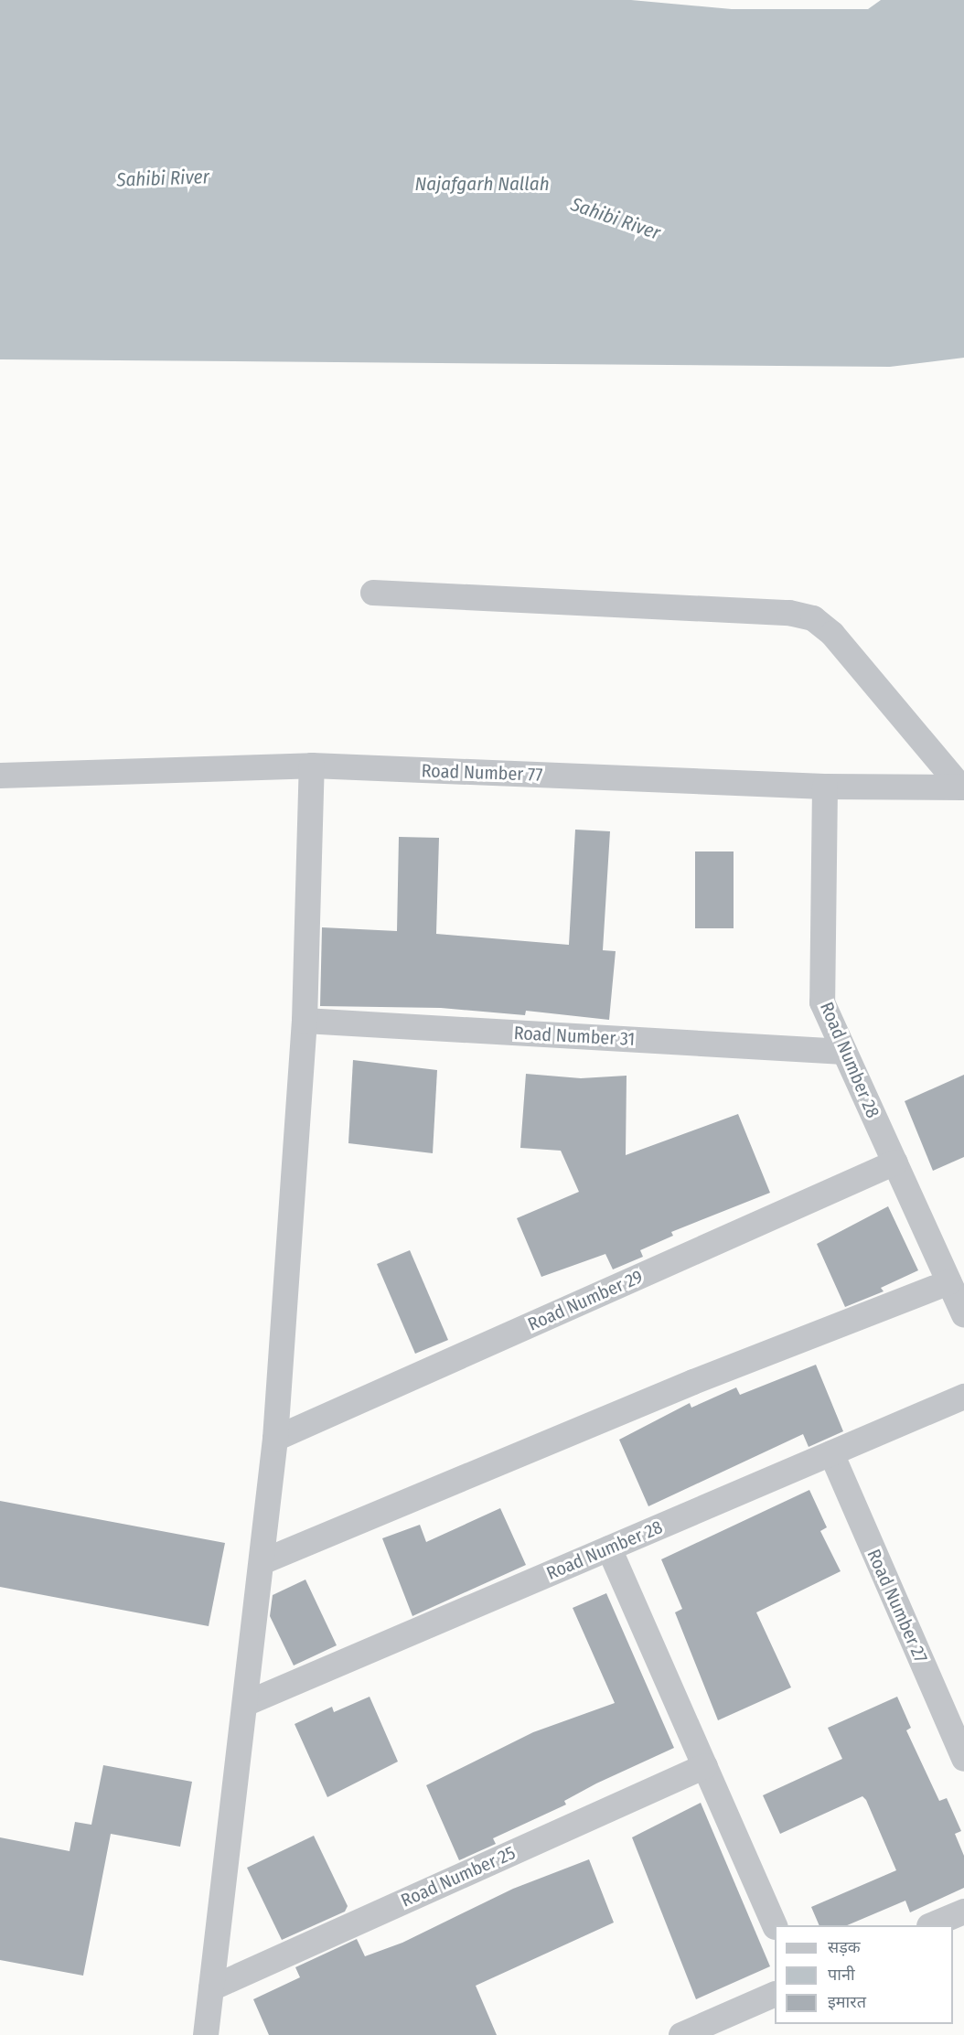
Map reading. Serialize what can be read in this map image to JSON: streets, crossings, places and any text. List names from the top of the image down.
{
  "streets": {
    "street": [
      "Road Number 77",
      "Road Number 31",
      "Road Number 28",
      "Road Number 29",
      "Road Number 27",
      "Road Number 25"
    ]
  },
  "crossings": [
    ["Road Number 77", "Road Number 28"],
    ["Road Number 31", "Road Number 28"],
    ["Road Number 28", "Road Number 29"],
    ["Road Number 28", "Road Number 27"]
  ],
  "water": ["Sahibi River", "Najafgarh Nallah"],
  "legend": ["सड़क", "पानी", "इमारत"]
}
